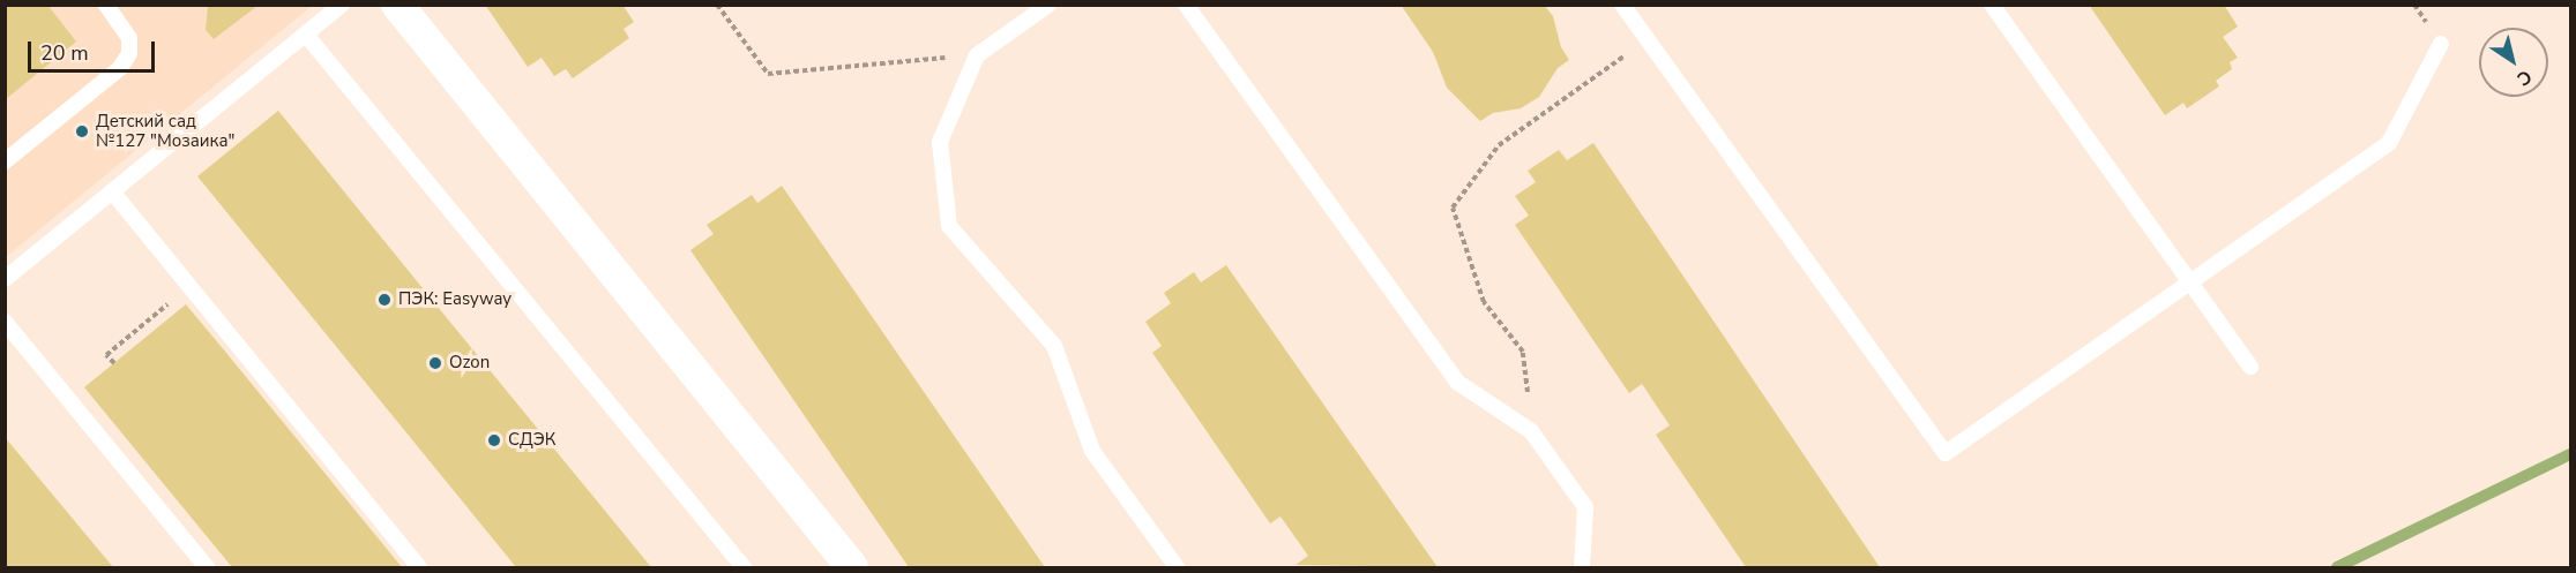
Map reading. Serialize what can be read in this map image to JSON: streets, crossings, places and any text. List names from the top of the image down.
{
  "places": [
    "Детский сад №127 \"Мозаика\"",
    "ПЭК: Easyway",
    "Ozon",
    "СДЭК"
  ],
  "scale_bar": "20 m",
  "north": "bottom right"
}
